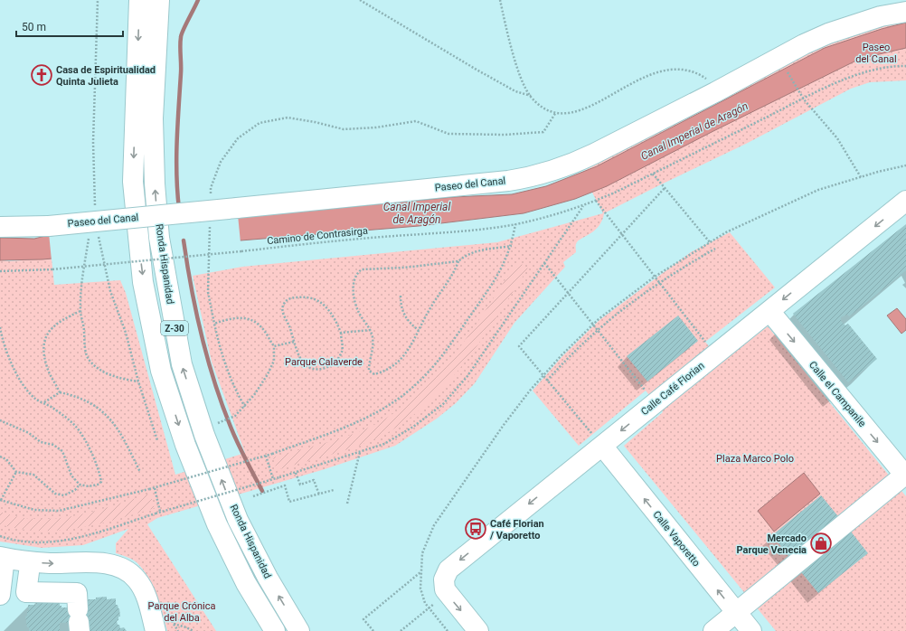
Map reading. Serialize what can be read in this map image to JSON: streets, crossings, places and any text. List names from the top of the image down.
{
  "streets": {
    "main road": [
      "Paseo del Canal",
      "Ronda Hispanidad",
      "Z-30",
      "Calle Café Florian",
      "Calle el Campanile",
      "Calle Vaporetto"
    ],
    "path": ["Camino de Contrasirga"]
  },
  "crossings": [
    ["Calle Café Florian", "Calle el Campanile"],
    ["Calle Café Florian", "Calle Vaporetto"]
  ],
  "one_way": ["Calle Café Florian", "Calle el Campanile", "Calle Vaporetto"],
  "water": ["Canal Imperial de Aragón"],
  "parks": [
    "Paseo del Canal",
    "Parque Calaverde",
    "Plaza Marco Polo",
    "Parque Crónica del Alba"
  ],
  "places": {
    "church": ["Casa de Espiritualidad Quinta Julieta"],
    "bus stop": ["Café Florian / Vaporetto"],
    "shop": ["Mercado Parque Venecia"]
  },
  "scale_bar": "50 m"
}
